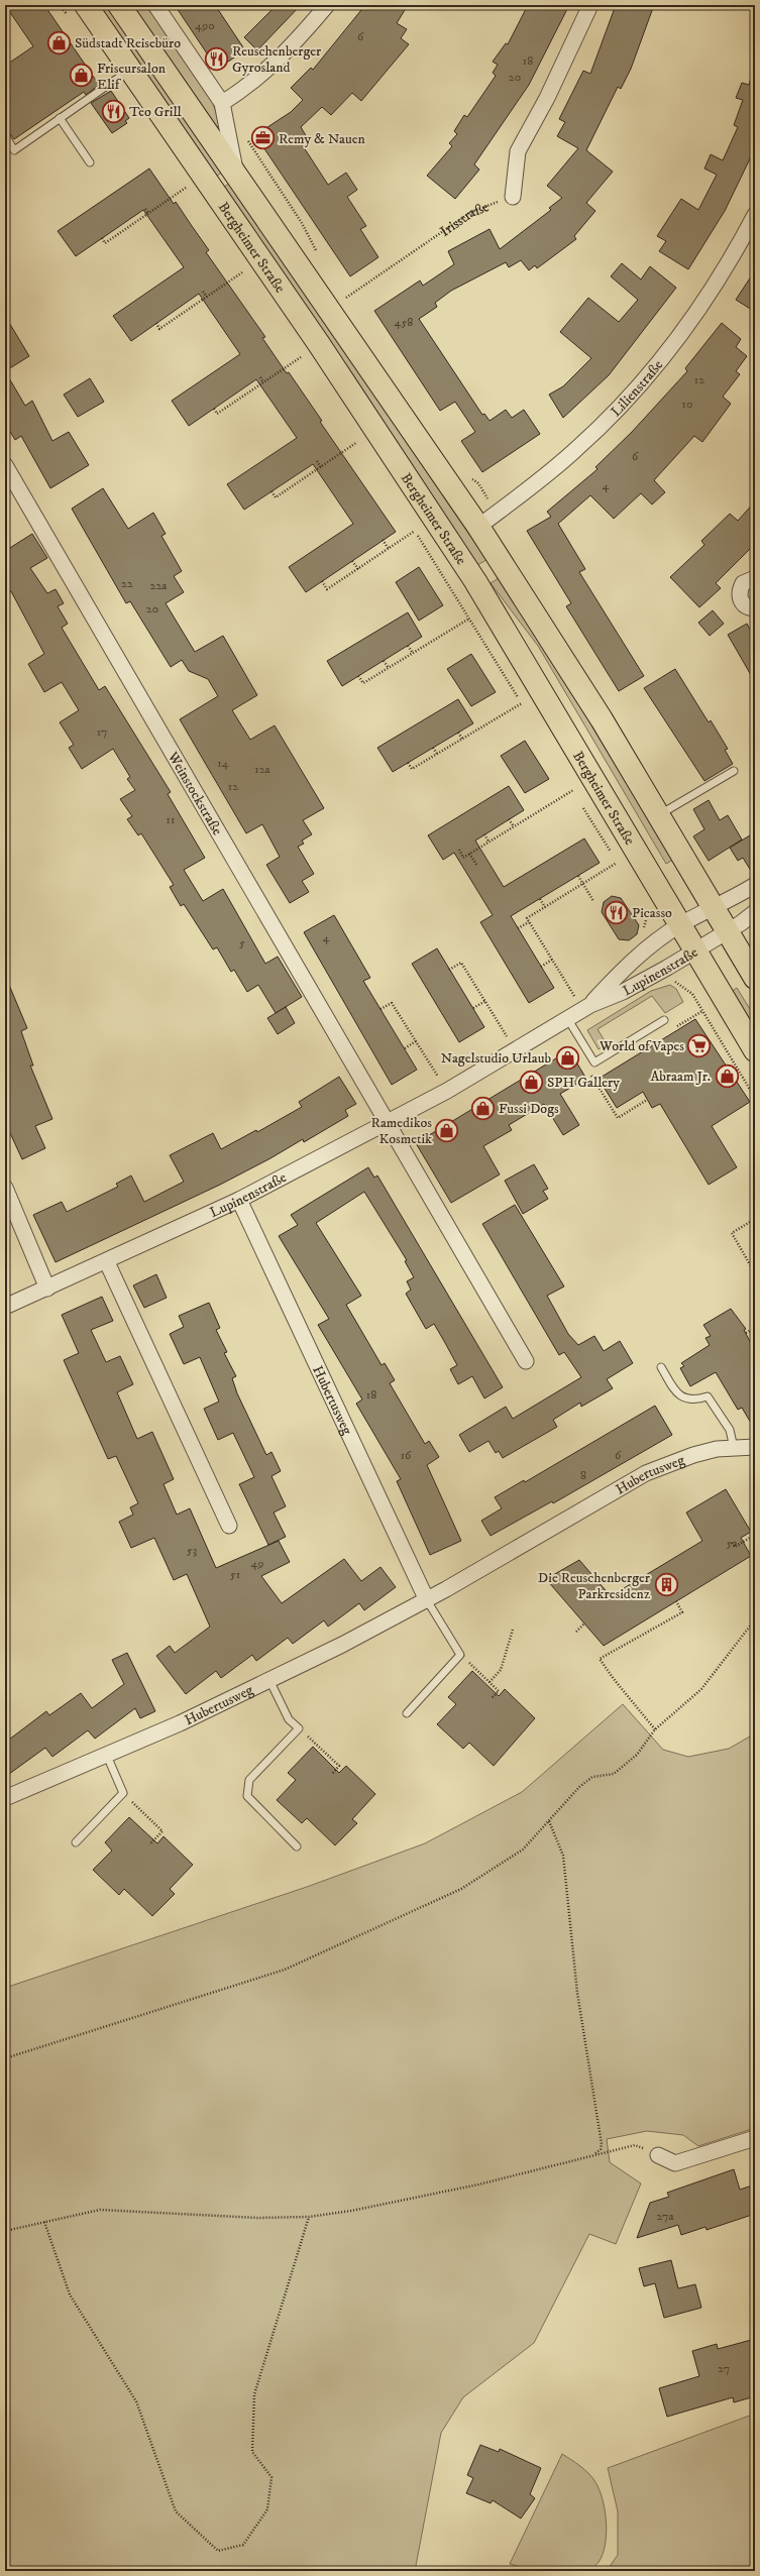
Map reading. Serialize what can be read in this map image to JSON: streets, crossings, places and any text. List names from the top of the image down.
{
  "streets": {
    "main road": ["Bergheimer Straße"],
    "street": [
      "Lilienstraße",
      "Weinstockstraße",
      "Lupinenstraße",
      "Hubertusweg"
    ],
    "path": ["Irisstraße"]
  },
  "crossings": [
    ["Bergheimer Straße", "Lilienstraße"],
    ["Bergheimer Straße", "Lupinenstraße"],
    ["Weinstockstraße", "Lupinenstraße"],
    ["Lupinenstraße", "Hubertusweg"]
  ],
  "places": {
    "shop": [
      "Südstadt Reisebüro",
      "Friseursalon Elif",
      "Nagelstudio Urlaub",
      "Abraam Jr.",
      "SPH Gallery",
      "Fussi Dogs",
      "Ramedikos Kosmetik"
    ],
    "restaurant": ["Reuschenberger Gyrosland", "Teo Grill", "Picasso"],
    "office": ["Remy & Nauen"],
    "supermarket": ["World of Vapes"],
    "building": ["Die Reuschenberger Parkresidenz"]
  },
  "house_numbers": [
    "490",
    "6",
    "18",
    "20",
    "458",
    "12",
    "10",
    "6",
    "4",
    "22",
    "22a",
    "20",
    "17",
    "14",
    "12a",
    "12",
    "11",
    "4",
    "5",
    "18",
    "16",
    "6",
    "8",
    "5a",
    "53",
    "49",
    "51",
    "27a",
    "27"
  ]
}
